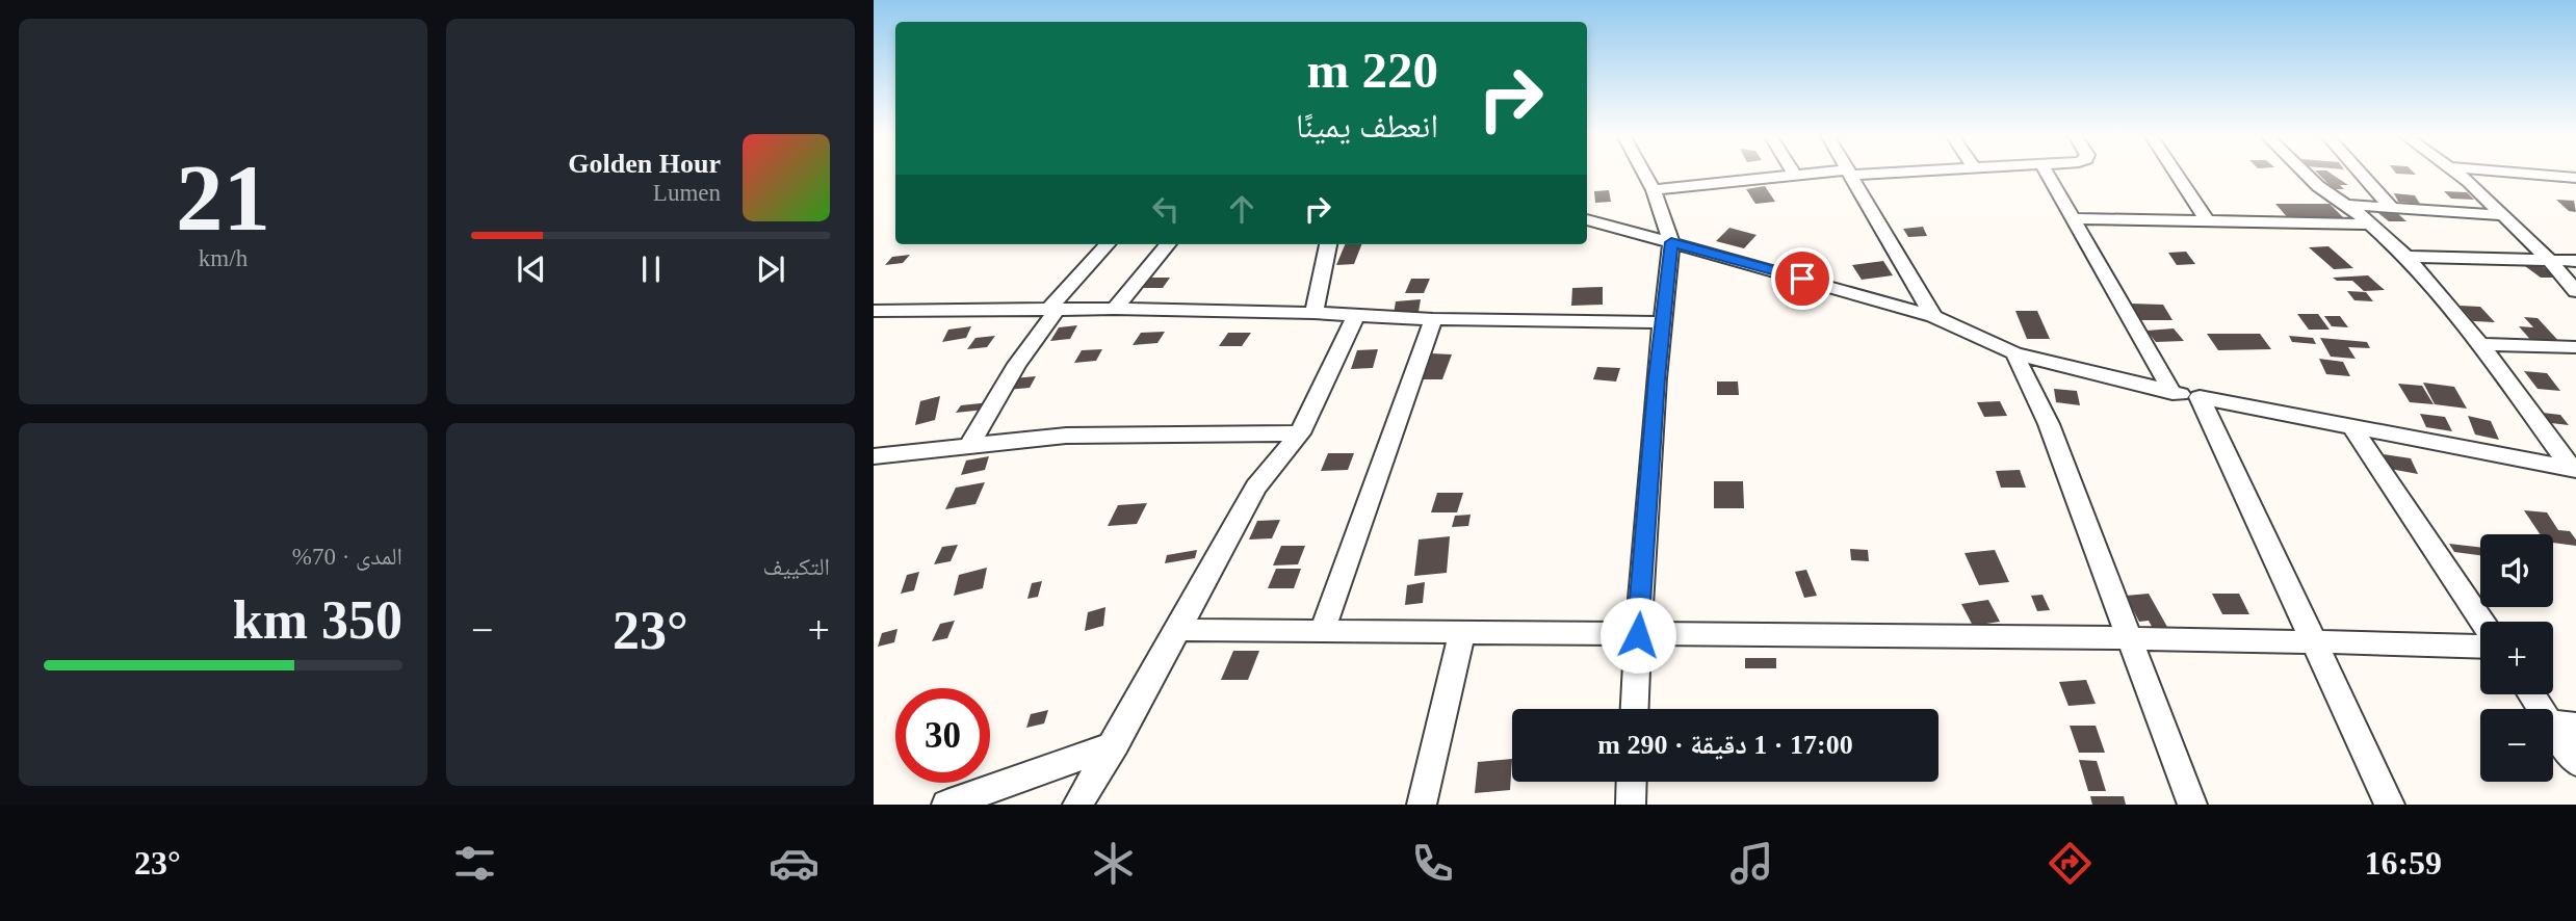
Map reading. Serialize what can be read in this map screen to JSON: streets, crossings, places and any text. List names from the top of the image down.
{
  "page": {
    "tile": [
      ["21", "km/h"],
      "التكييف",
      ["المدى · 70%", "350 km"]
    ],
    "turn": ["220 m", "انعطف يمينًا"],
    "song": ["Golden Hour", "Lumen"],
    "map_buttons": ["+", "−"],
    "heat": ["−", "23°", "+"],
    "limit": "30",
    "trip": "17:00 · 1 دقيقة · 290 m",
    "tabs": ["16:59", "23°"]
  }
}
